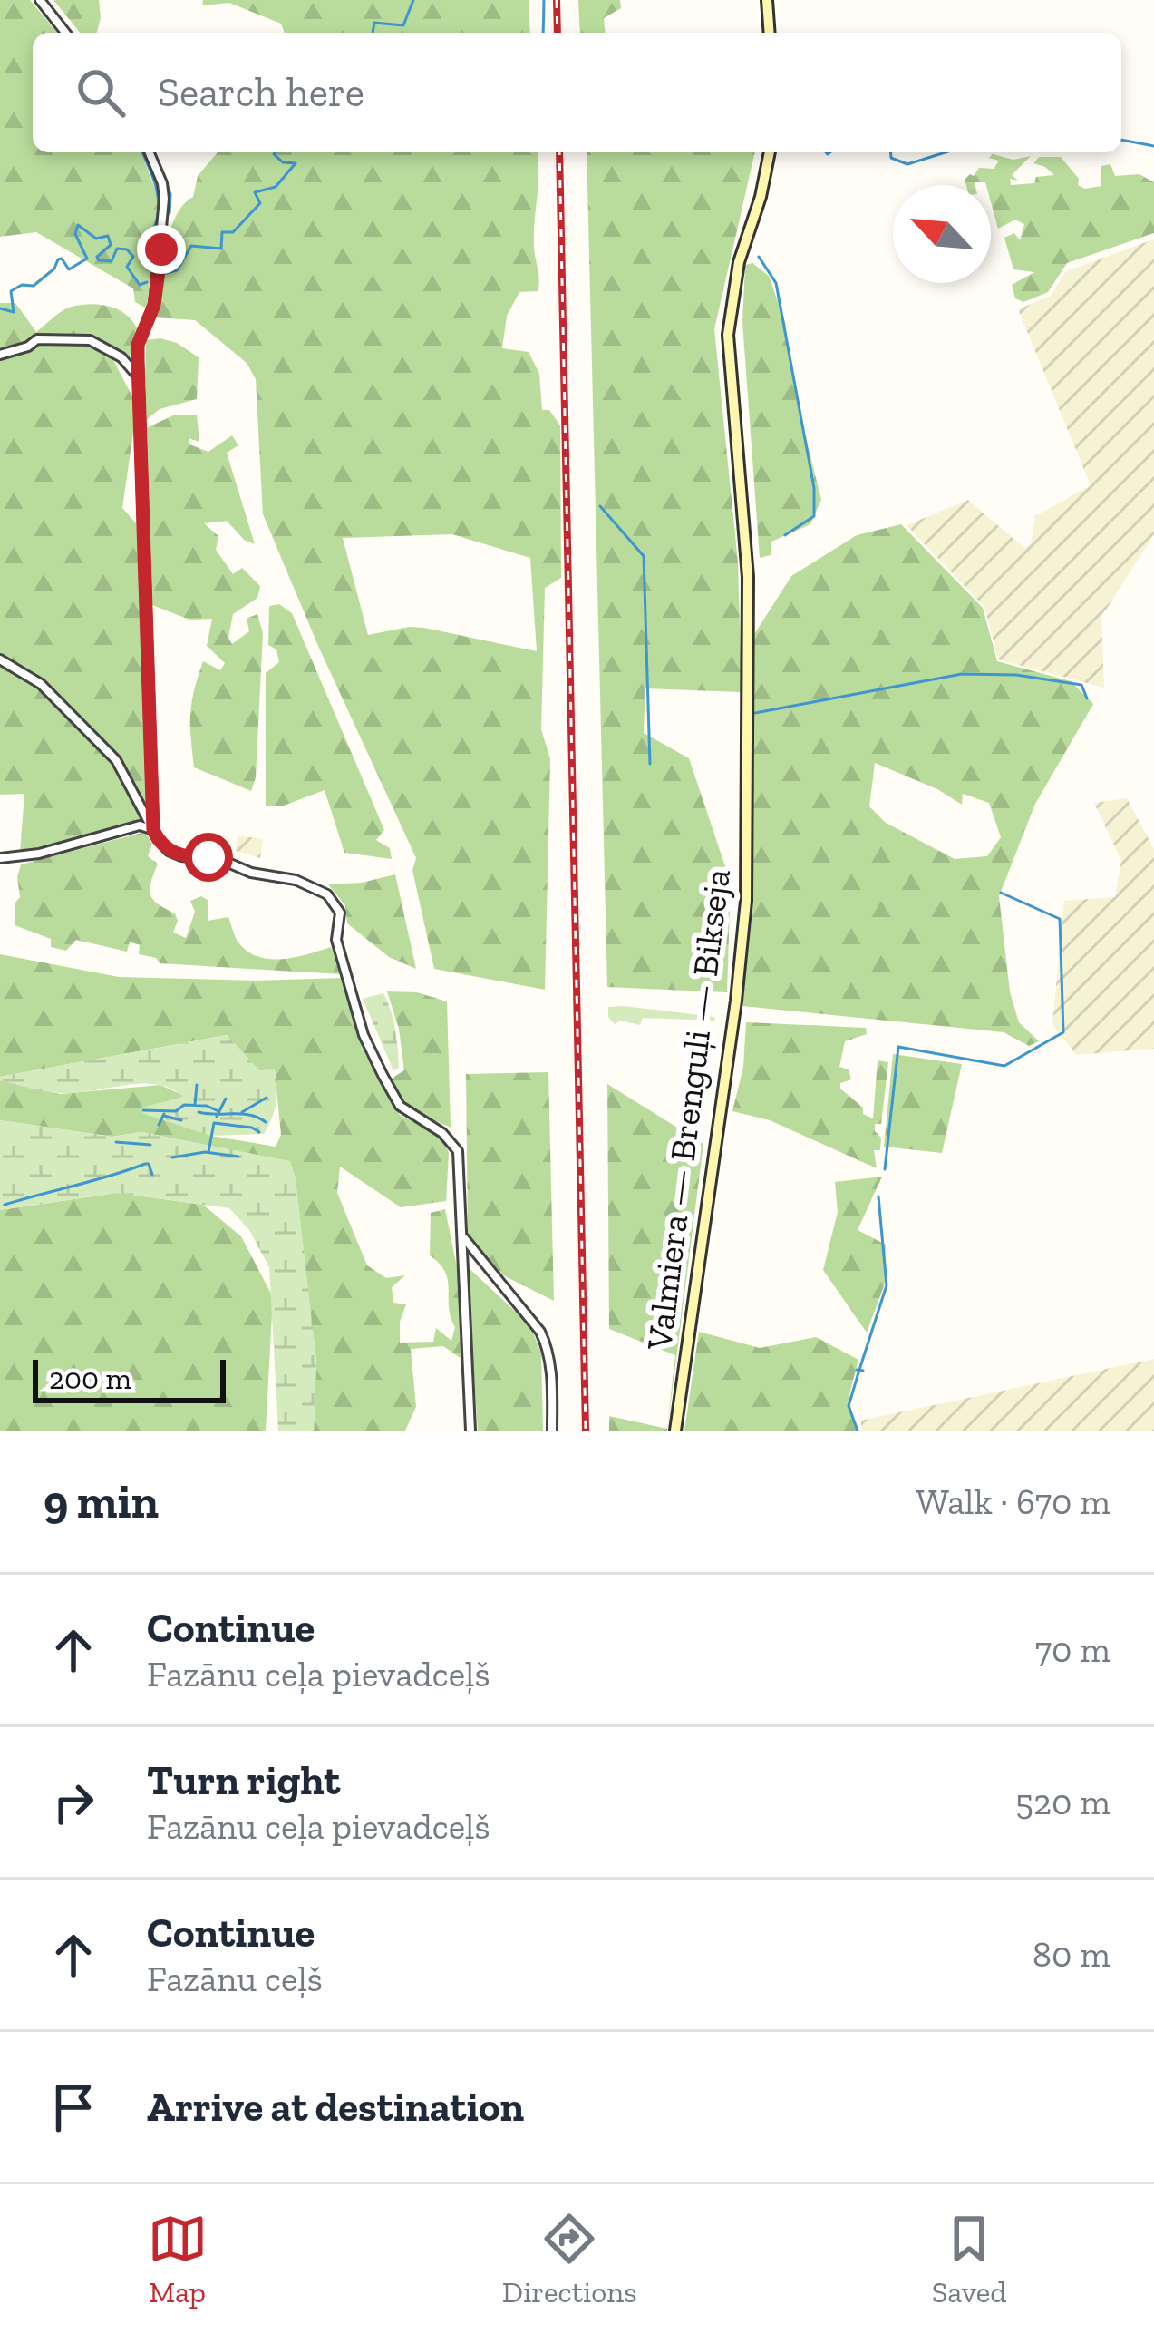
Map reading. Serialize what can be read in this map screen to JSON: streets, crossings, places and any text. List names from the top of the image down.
{
  "streets": {
    "main road": ["Valmiera — Brenguļi — Bikseja"]
  },
  "scale_bar": "200 m",
  "north": "top left",
  "page": {
    "search": "Search here",
    "scale": "200 m",
    "heading": ["9 min", "Walk · 670 m"],
    "list": [
      ["Continue", "Fazānu ceļa pievadceļš", "70 m"],
      ["Turn right", "Fazānu ceļa pievadceļš", "520 m"],
      ["Continue", "Fazānu ceļš", "80 m"],
      "Arrive at destination"
    ],
    "nav": ["Map", "Directions", "Saved"]
  }
}
